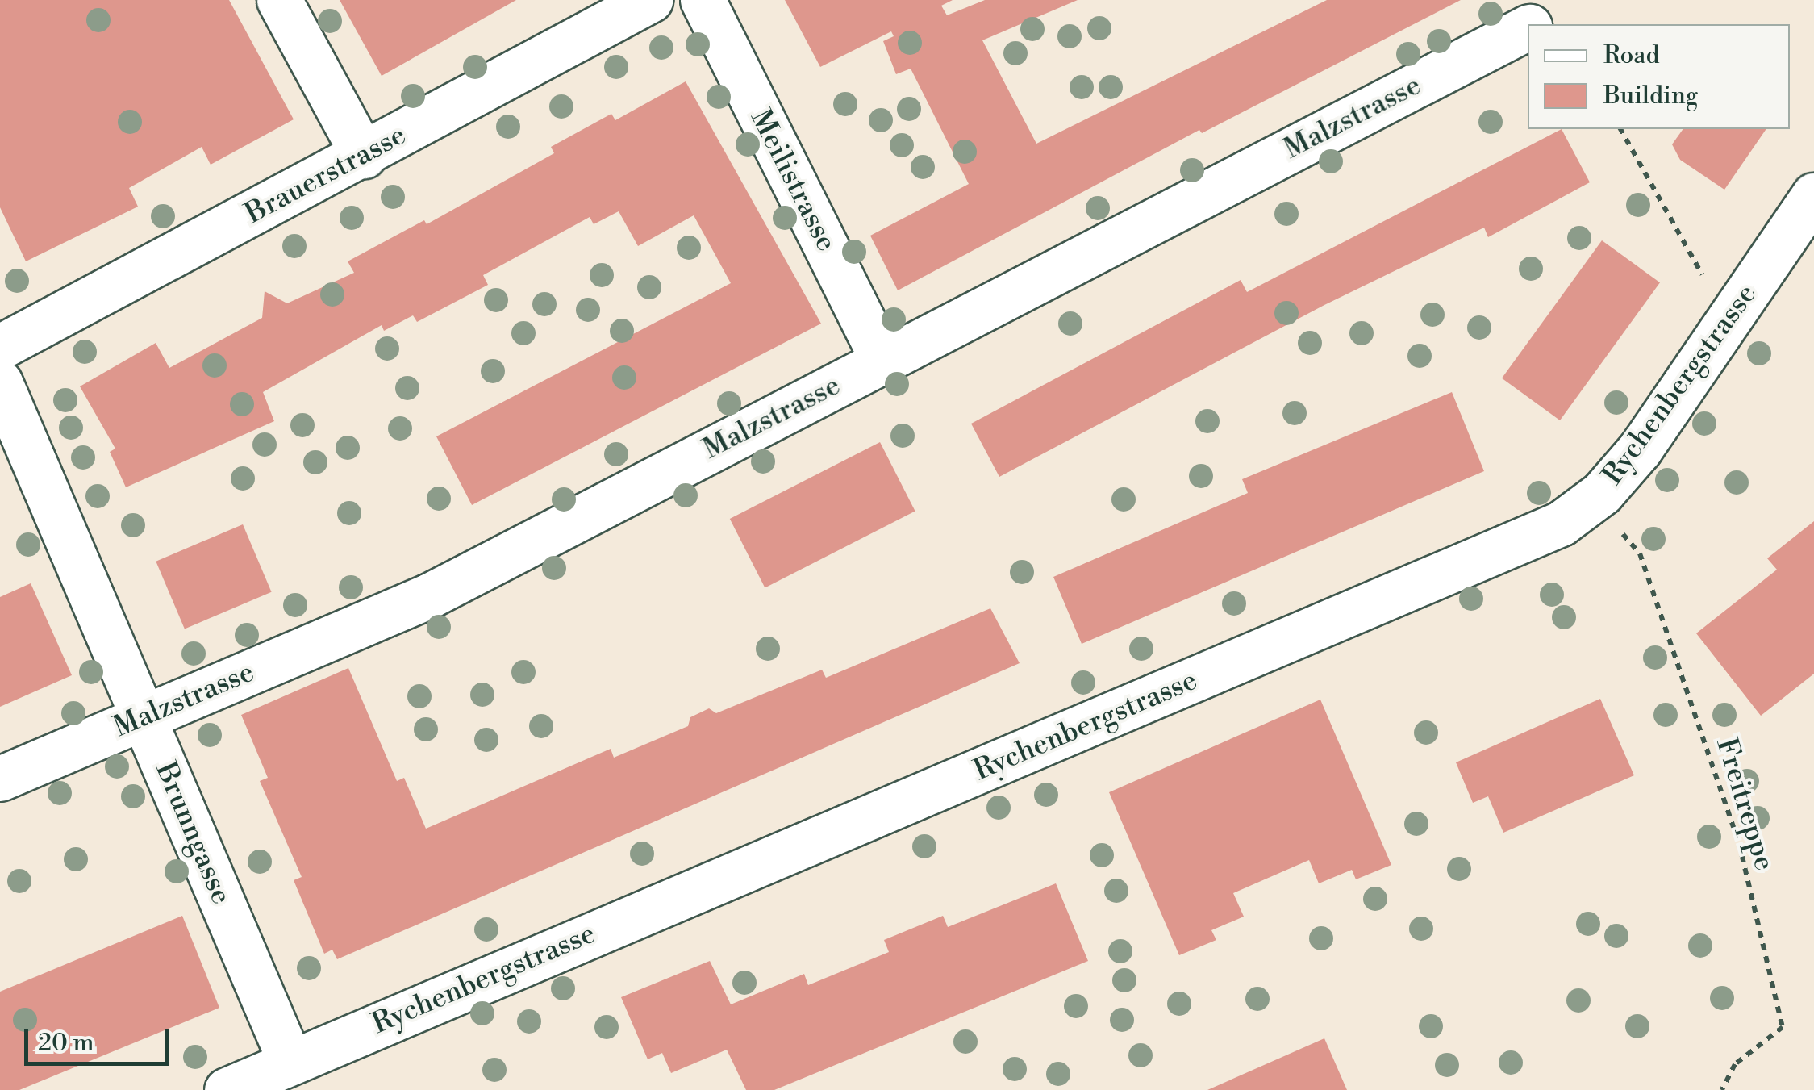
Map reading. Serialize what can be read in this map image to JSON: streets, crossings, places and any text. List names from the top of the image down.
{
  "streets": {
    "street": [
      "Malzstrasse",
      "Brauerstrasse",
      "Meilistrasse",
      "Rychenbergstrasse",
      "Brunngasse"
    ],
    "path": ["Freitreppe"]
  },
  "crossings": [
    ["Malzstrasse", "Meilistrasse"],
    ["Malzstrasse", "Brunngasse"],
    ["Rychenbergstrasse", "Brunngasse"]
  ],
  "legend": ["Road", "Building"],
  "scale_bar": "20 m"
}
